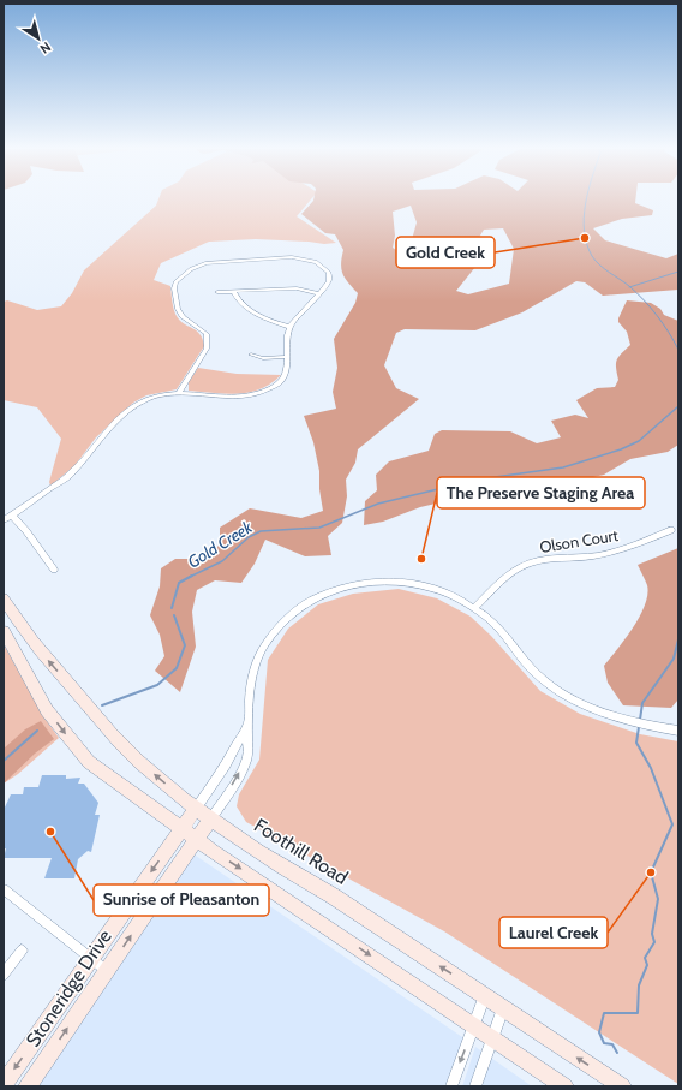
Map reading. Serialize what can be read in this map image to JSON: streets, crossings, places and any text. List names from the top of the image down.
{
  "streets": {
    "main road": ["Foothill Road", "Stoneridge Drive"],
    "street": ["Olson Court"]
  },
  "crossings": [
    ["Foothill Road", "Stoneridge Drive"]
  ],
  "water": ["Gold Creek"],
  "places": [
    "Gold Creek",
    "The Preserve Staging Area",
    "Sunrise of Pleasanton",
    "Laurel Creek"
  ],
  "north": "bottom right"
}
